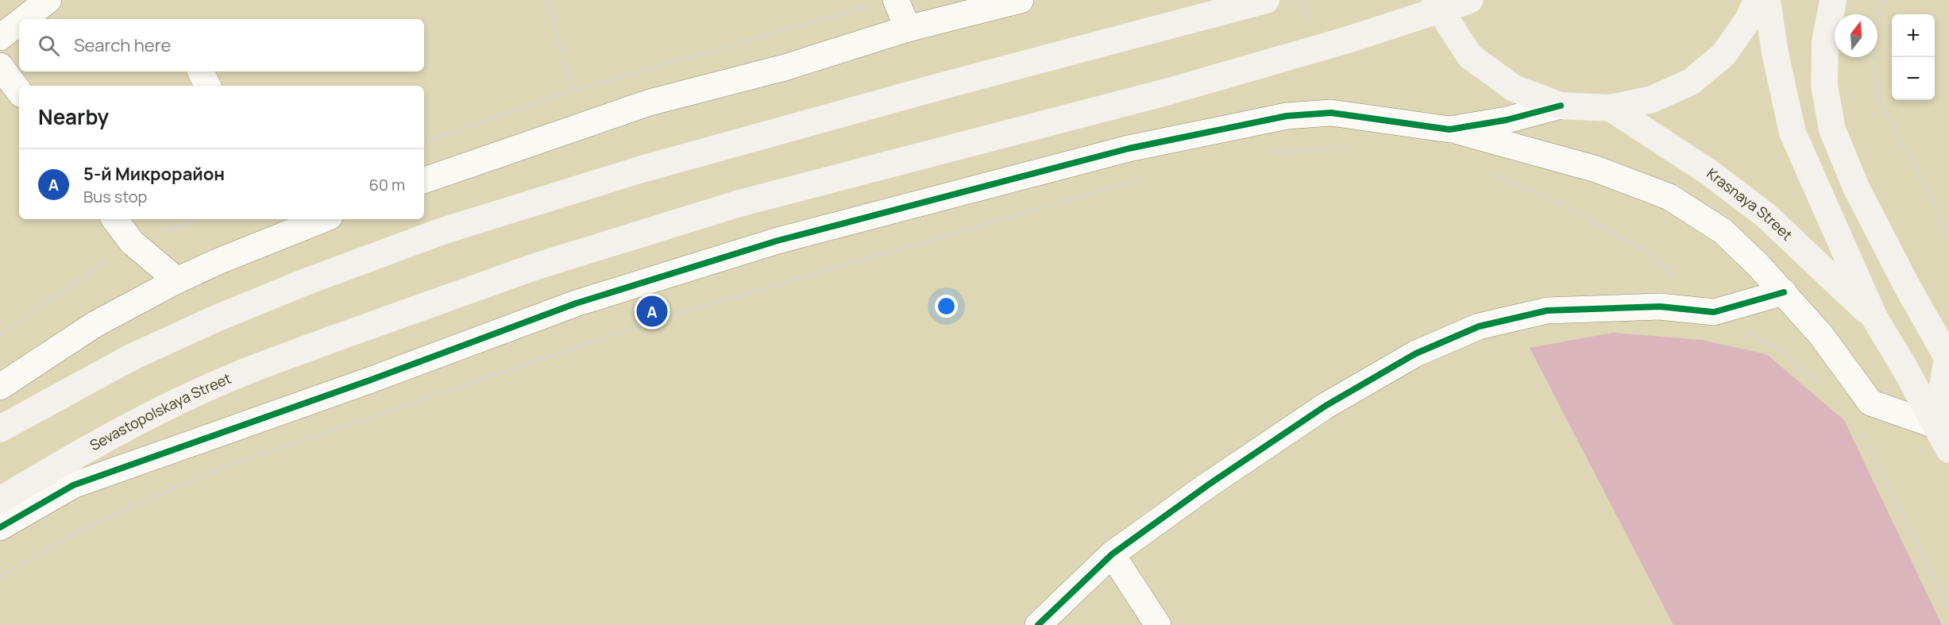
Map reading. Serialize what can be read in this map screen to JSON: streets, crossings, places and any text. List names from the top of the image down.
{
  "streets": {
    "main road": ["Krasnaya Street", "Sevastopolskaya Street"]
  },
  "north": "top",
  "page": {
    "map_buttons": ["+", "−"],
    "search": "Search here",
    "heading": "Nearby",
    "list": [
      {
        "mark": "A",
        "name": "5-й Микрорайон",
        "note": "Bus stop",
        "value": "60 m"
      }
    ],
    "pins": "A"
  }
}
